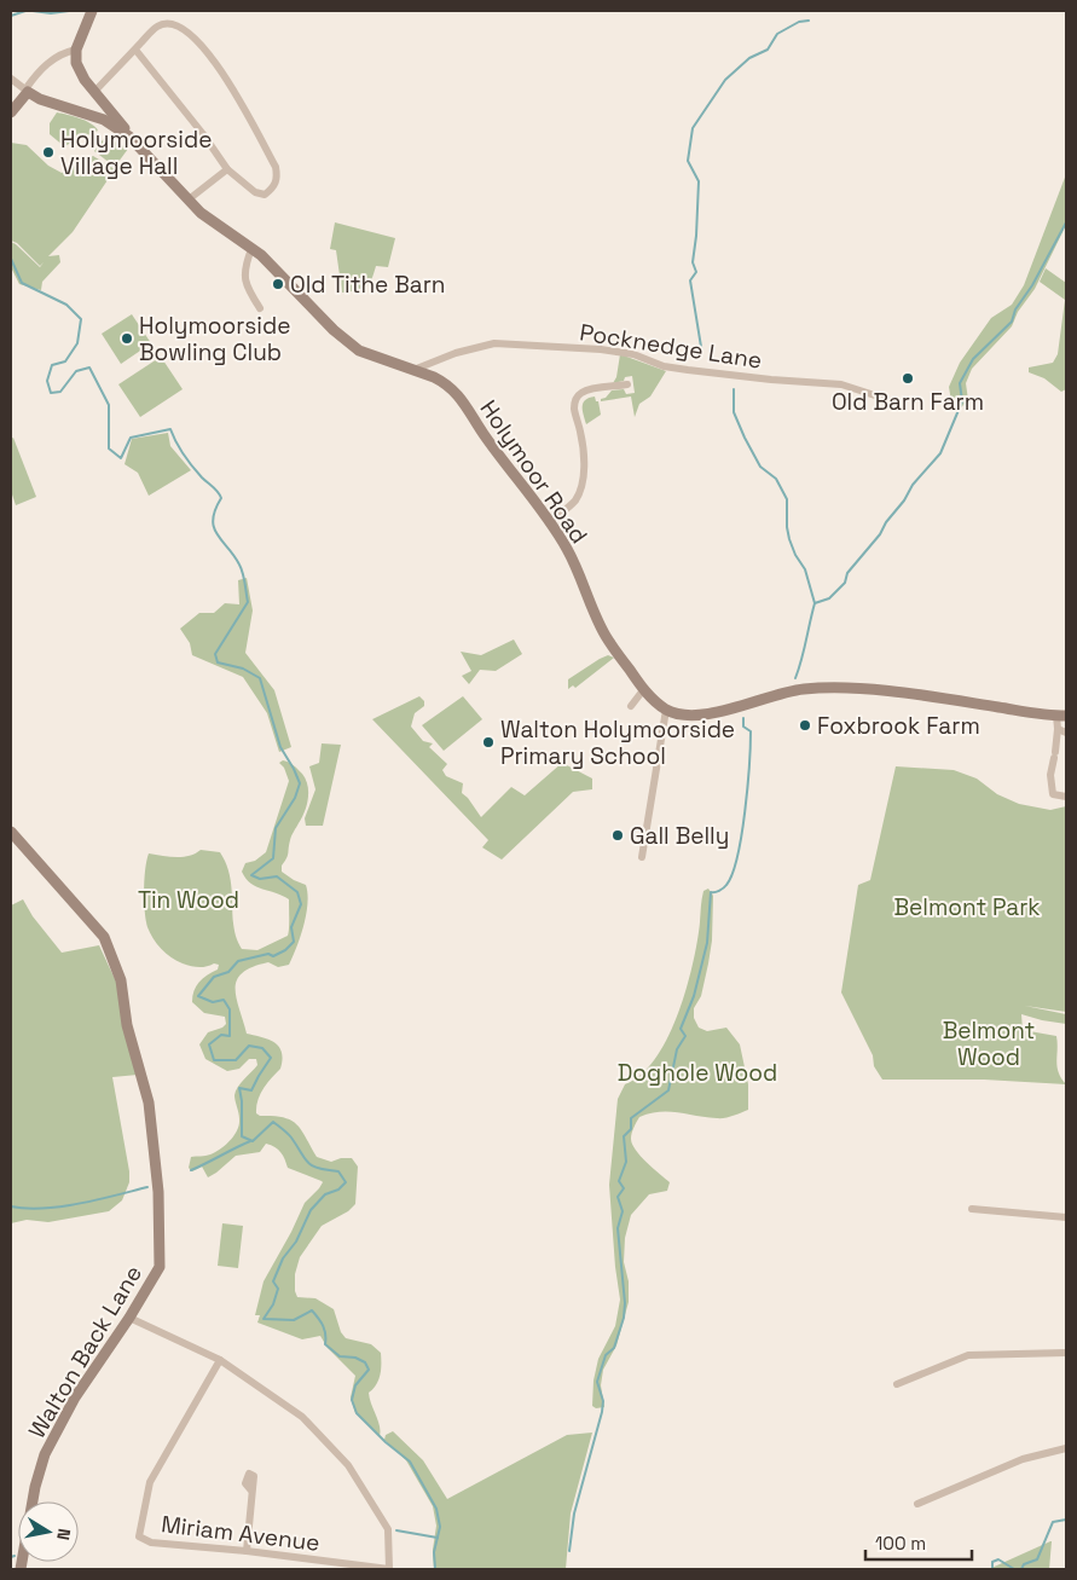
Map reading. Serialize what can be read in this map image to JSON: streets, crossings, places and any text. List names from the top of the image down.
{
  "streets": {
    "street": [
      "Pocknedge Lane",
      "Holymoor Road",
      "Walton Back Lane",
      "Miriam Avenue"
    ]
  },
  "crossings": [
    ["Pocknedge Lane", "Holymoor Road"]
  ],
  "parks": [
    "Tin Wood",
    "Belmont Park",
    "Belmont Wood",
    "Doghole Wood"
  ],
  "places": [
    "Holymoorside Village Hall",
    "Old Tithe Barn",
    "Holymoorside Bowling Club",
    "Old Barn Farm",
    "Foxbrook Farm",
    "Walton Holymoorside Primary School",
    "Gall Belly"
  ],
  "scale_bar": "100 m",
  "north": "right"
}
